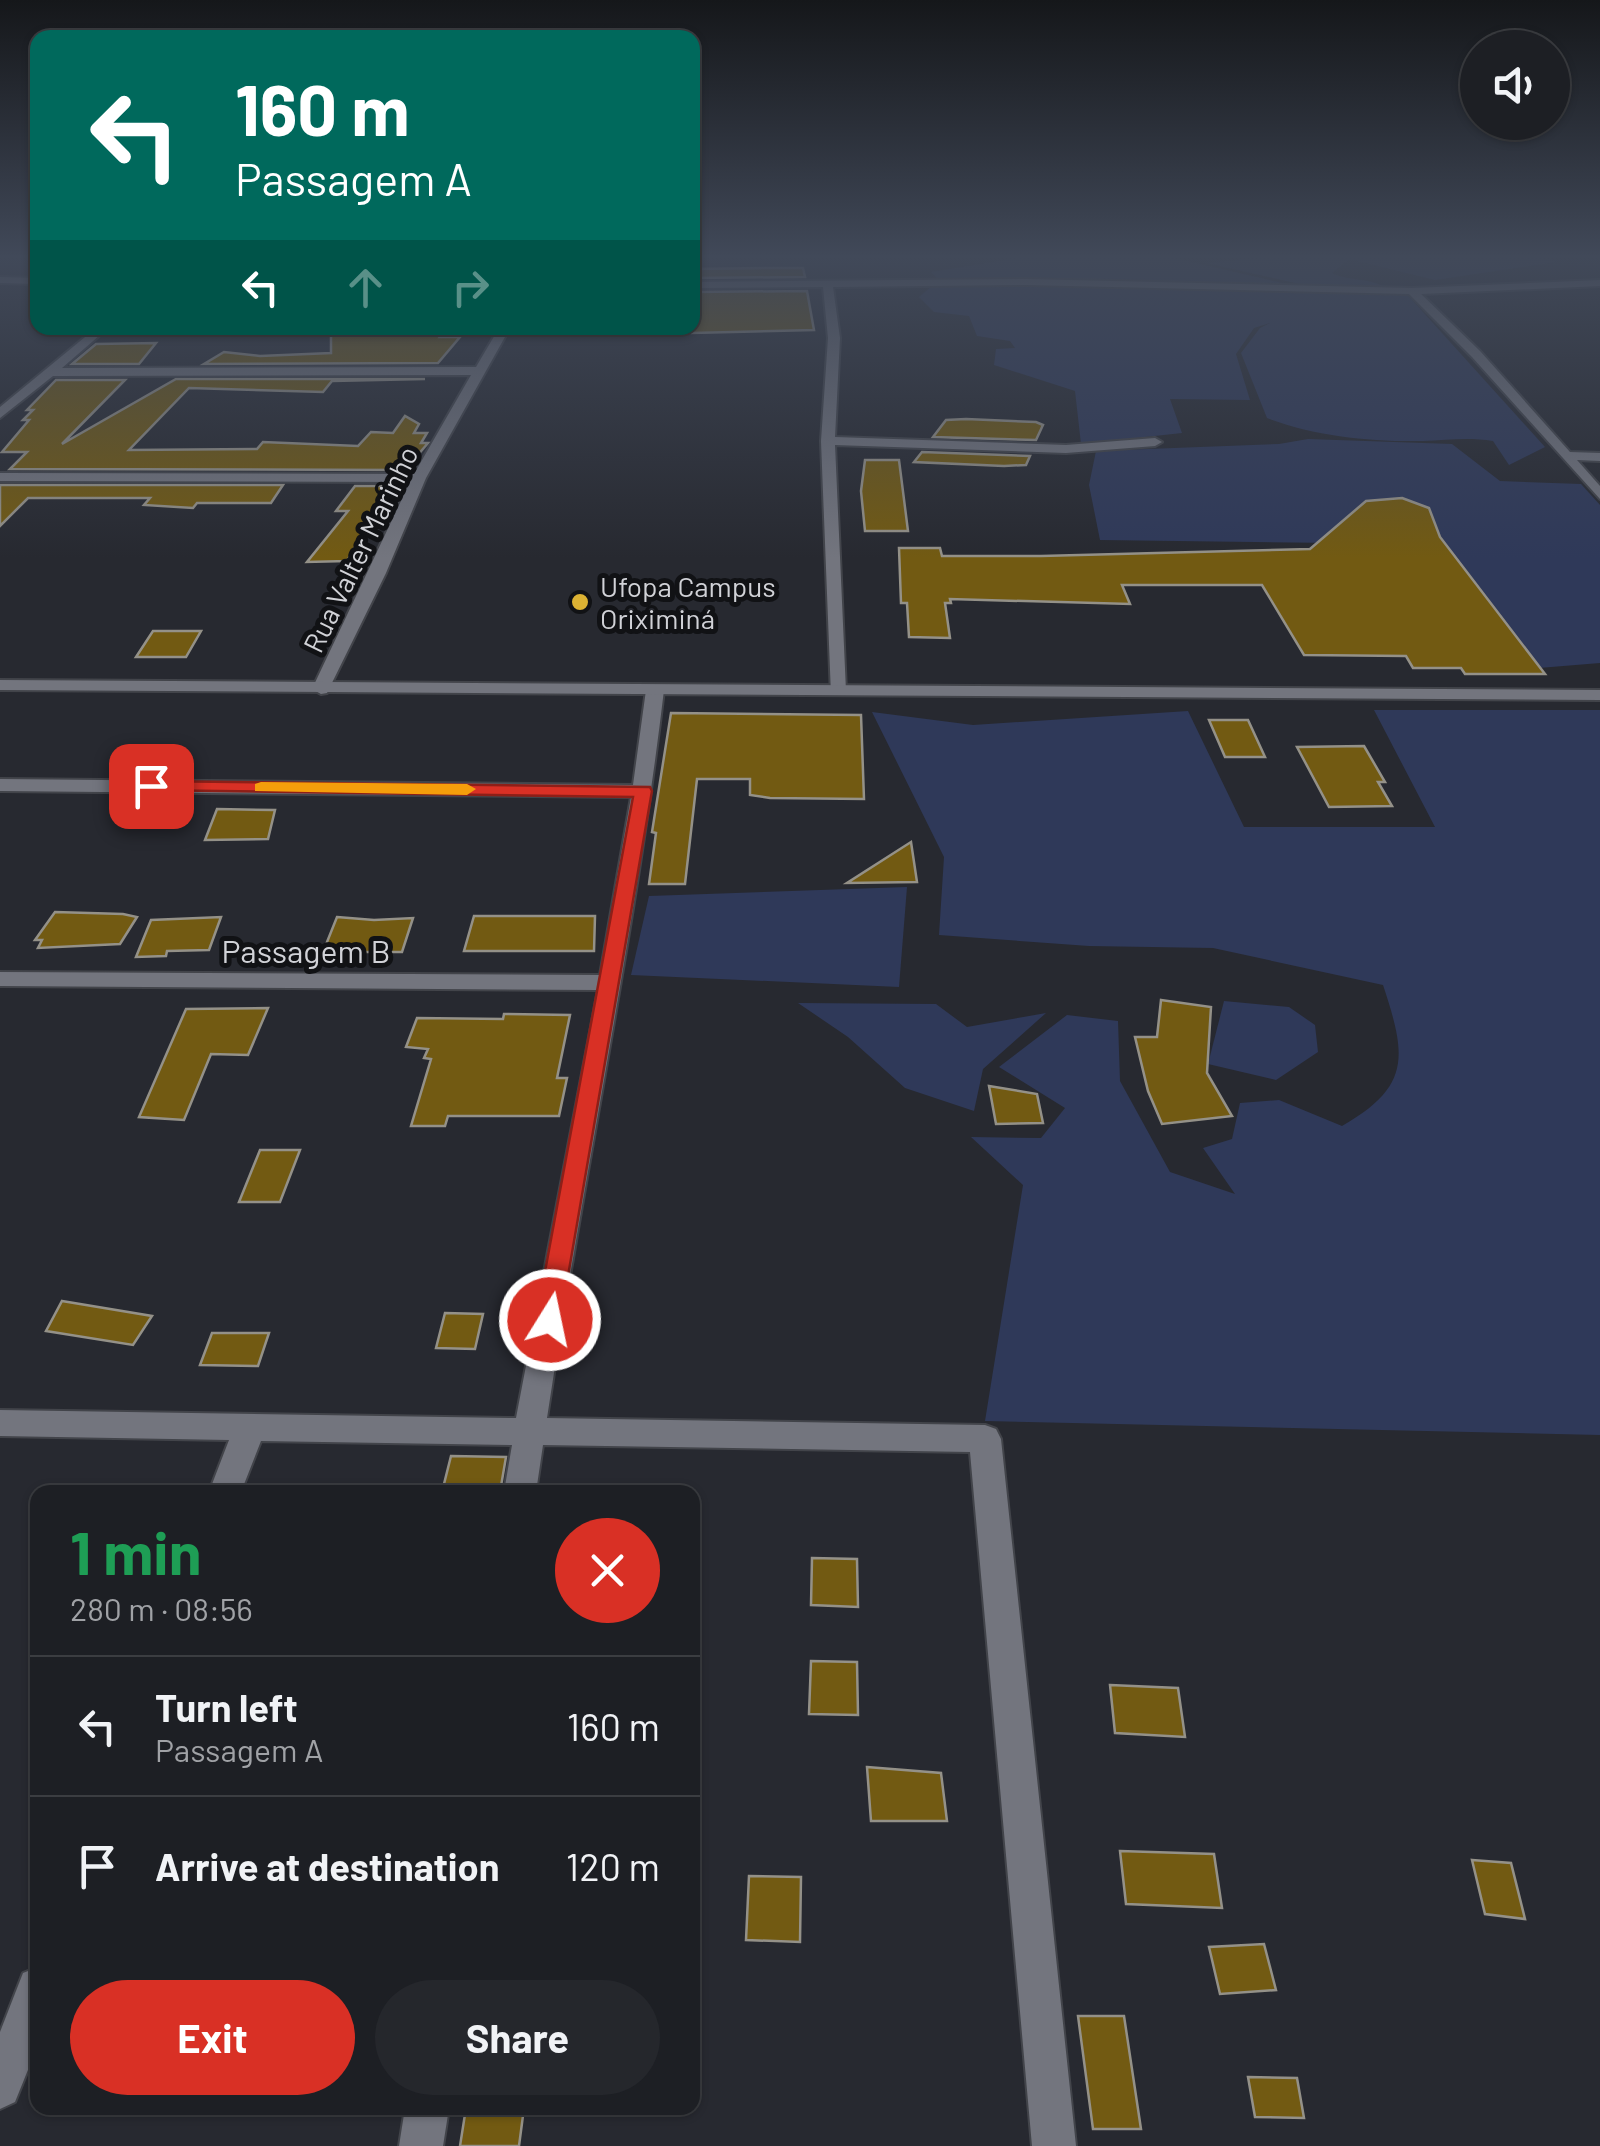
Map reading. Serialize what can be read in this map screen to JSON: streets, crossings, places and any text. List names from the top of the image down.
{
  "streets": {
    "street": ["Rua Valter Marinho", "Passagem B"]
  },
  "places": ["Ufopa Campus Oriximiná"],
  "page": {
    "turn": ["160 m", "Passagem A"],
    "heading": ["1 min", "280 m · 08:56"],
    "list": [
      {
        "name": "Turn left",
        "note": "Passagem A",
        "value": "160 m"
      },
      {
        "name": "Arrive at destination",
        "value": "120 m"
      }
    ],
    "buttons": ["Exit", "Share"]
  }
}
